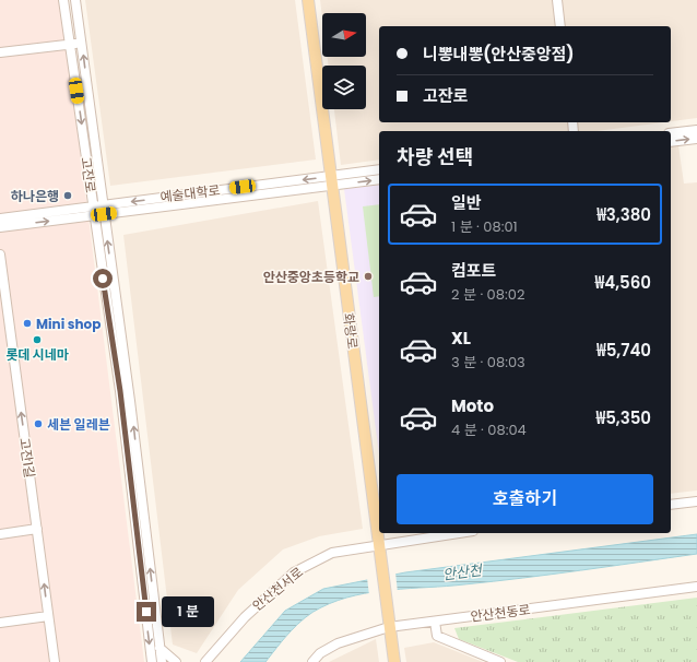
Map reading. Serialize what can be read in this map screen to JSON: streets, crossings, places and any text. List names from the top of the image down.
{
  "streets": {
    "main road": ["화랑로"],
    "street": [
      "고잔로",
      "예술대학로",
      "고잔1길",
      "안산천서로",
      "안산천동로"
    ]
  },
  "crossings": [
    ["고잔로", "예술대학로"],
    ["예술대학로", "화랑로"],
    ["화랑로", "안산천서로"],
    ["화랑로", "안산천동로"]
  ],
  "one_way": ["고잔1길"],
  "water": ["안산천"],
  "places": [
    "하나은행",
    "안산중앙초등학교",
    "Mini shop",
    "롯데 시네마",
    "세븐 일레븐"
  ],
  "north": "right",
  "page": {
    "banner": ["니뽕내뽕(안산중앙점)", "고잔로"],
    "heading": "차량 선택",
    "list": [
      {
        "name": "일반",
        "note": "1 분 · 08:01",
        "value": "₩3,380"
      },
      {
        "name": "컴포트",
        "note": "2 분 · 08:02",
        "value": "₩4,560"
      },
      {
        "name": "XL",
        "note": "3 분 · 08:03",
        "value": "₩5,740"
      },
      {
        "name": "Moto",
        "note": "4 분 · 08:04",
        "value": "₩5,350"
      }
    ],
    "buttons": "호출하기",
    "bubble": "1 분"
  }
}
